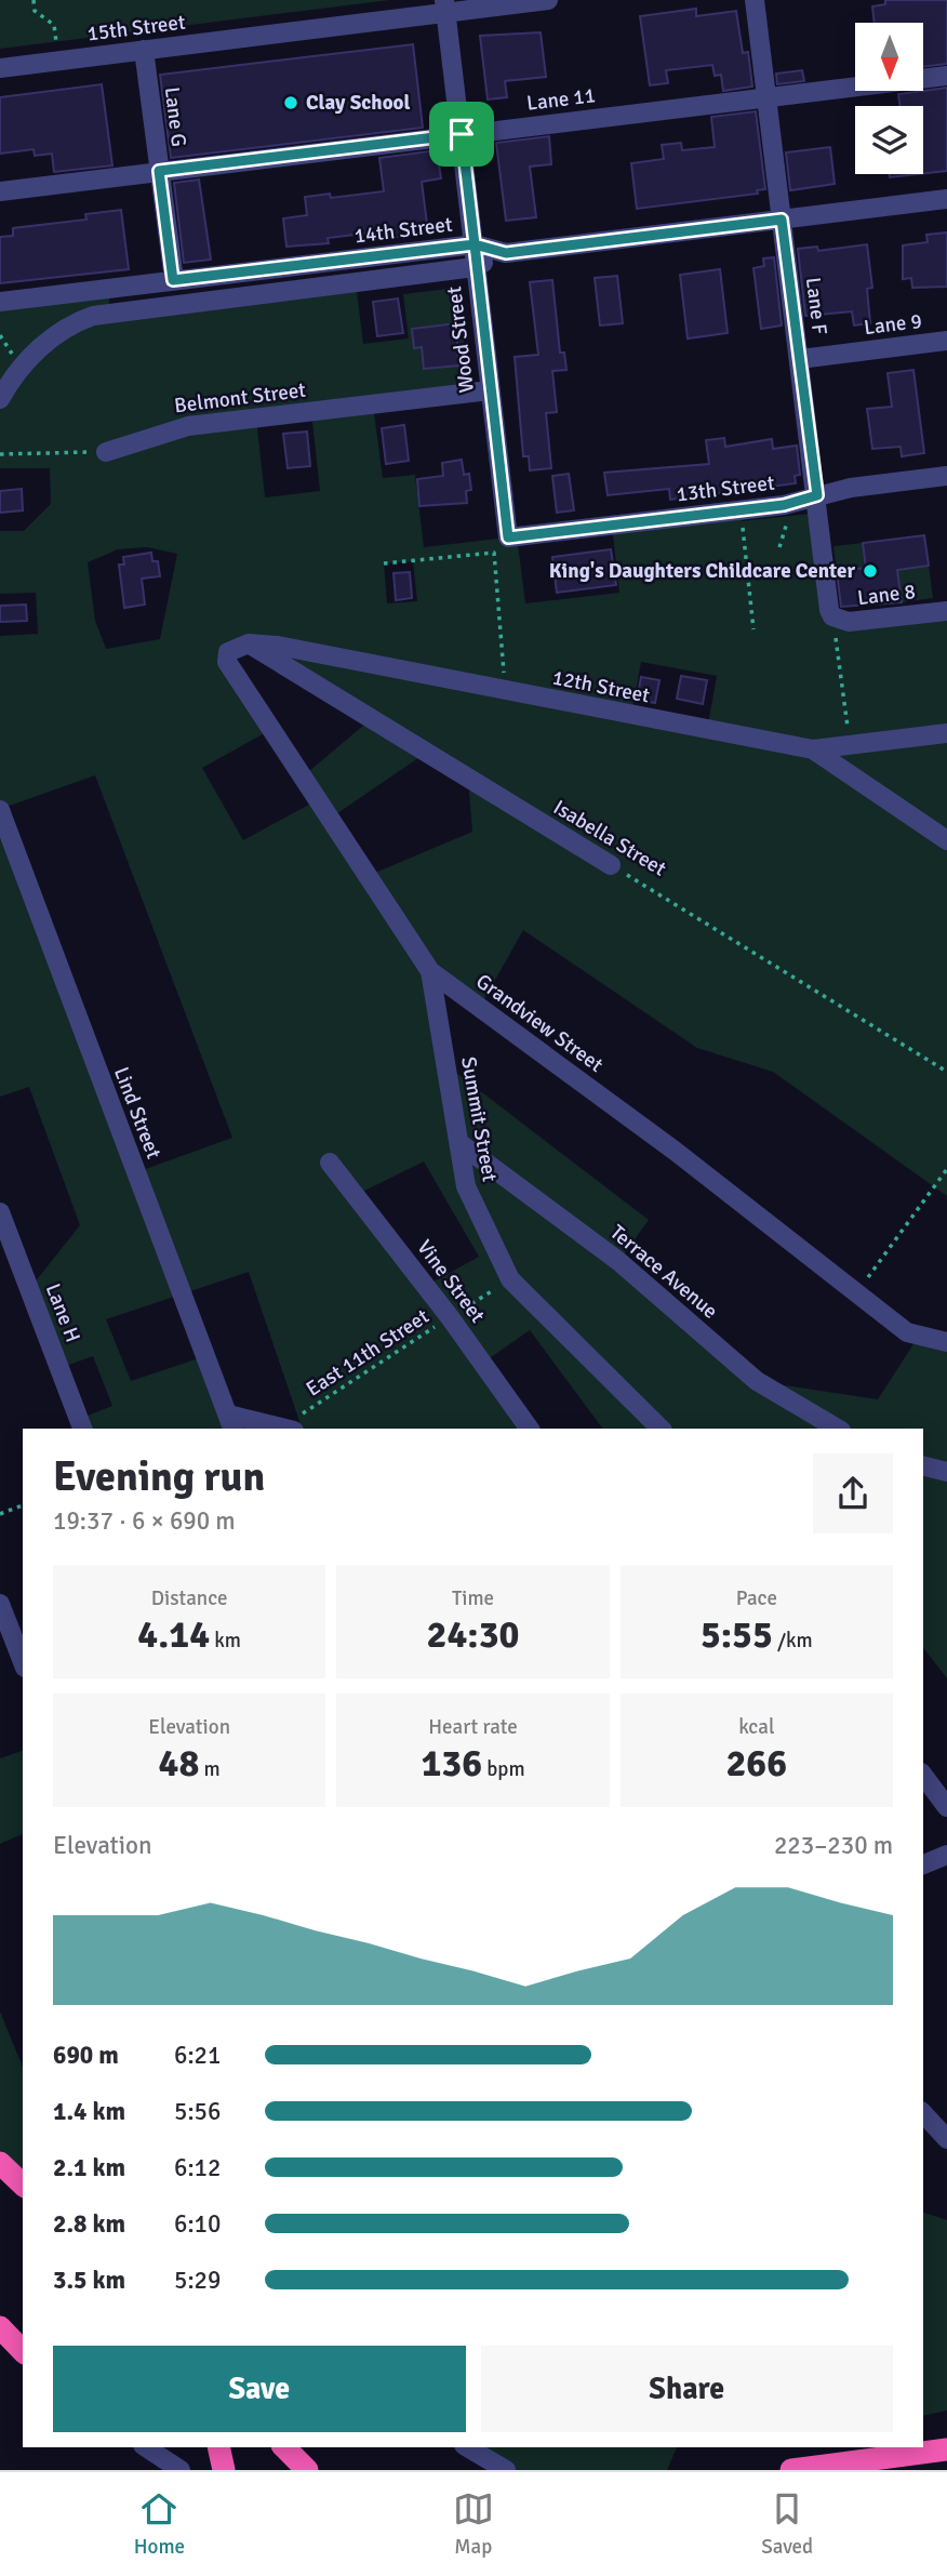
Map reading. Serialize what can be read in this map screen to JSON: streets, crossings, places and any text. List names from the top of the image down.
{
  "streets": {
    "street": [
      "15th Street",
      "Lane 11",
      "Lane G",
      "14th Street",
      "Lane F",
      "Lane 9",
      "Wood Street",
      "Belmont Street",
      "13th Street",
      "Lane 8",
      "12th Street",
      "Isabella Street",
      "Grandview Street",
      "Lind Street",
      "Summit Street",
      "Terrace Avenue",
      "Vine Street",
      "Lane H"
    ],
    "path": ["East 11th Street"]
  },
  "crossings": [
    ["15th Street", "Lane G"],
    ["15th Street", "Wood Street"],
    ["Lane 11", "Lane G"],
    ["Lane 11", "Lane F"],
    ["Lane 11", "Wood Street"],
    ["Lane G", "14th Street"],
    ["14th Street", "Lane F"],
    ["14th Street", "Wood Street"],
    ["Lane F", "Lane 9"],
    ["Lane F", "13th Street"],
    ["Lane F", "Lane 8"],
    ["Wood Street", "Belmont Street"],
    ["Wood Street", "13th Street"],
    ["12th Street", "Isabella Street"],
    ["12th Street", "Grandview Street"],
    ["Isabella Street", "Grandview Street"],
    ["Grandview Street", "Summit Street"],
    ["Summit Street", "Terrace Avenue"],
    ["Summit Street", "East 11th Street"],
    ["Vine Street", "East 11th Street"]
  ],
  "places": ["Clay School", "King's Daughters Childcare Center"],
  "north": "bottom",
  "page": {
    "heading": ["Evening run", "19:37 · 6 × 690 m"],
    "stats": [
      ["Distance", "4.14 km"],
      ["Time", "24:30"],
      ["Pace", "5:55 /km"],
      ["Elevation", "48 m"],
      ["Heart rate", "136 bpm"],
      ["kcal", "266"]
    ],
    "chart": ["Elevation", "223–230 m"],
    "list": [
      {
        "name": "690 m",
        "note": "6:21"
      },
      {
        "name": "1.4 km",
        "note": "5:56"
      },
      {
        "name": "2.1 km",
        "note": "6:12"
      },
      {
        "name": "2.8 km",
        "note": "6:10"
      },
      {
        "name": "3.5 km",
        "note": "5:29"
      }
    ],
    "buttons": ["Save", "Share"],
    "tabs": ["Home", "Map", "Saved"]
  }
}
